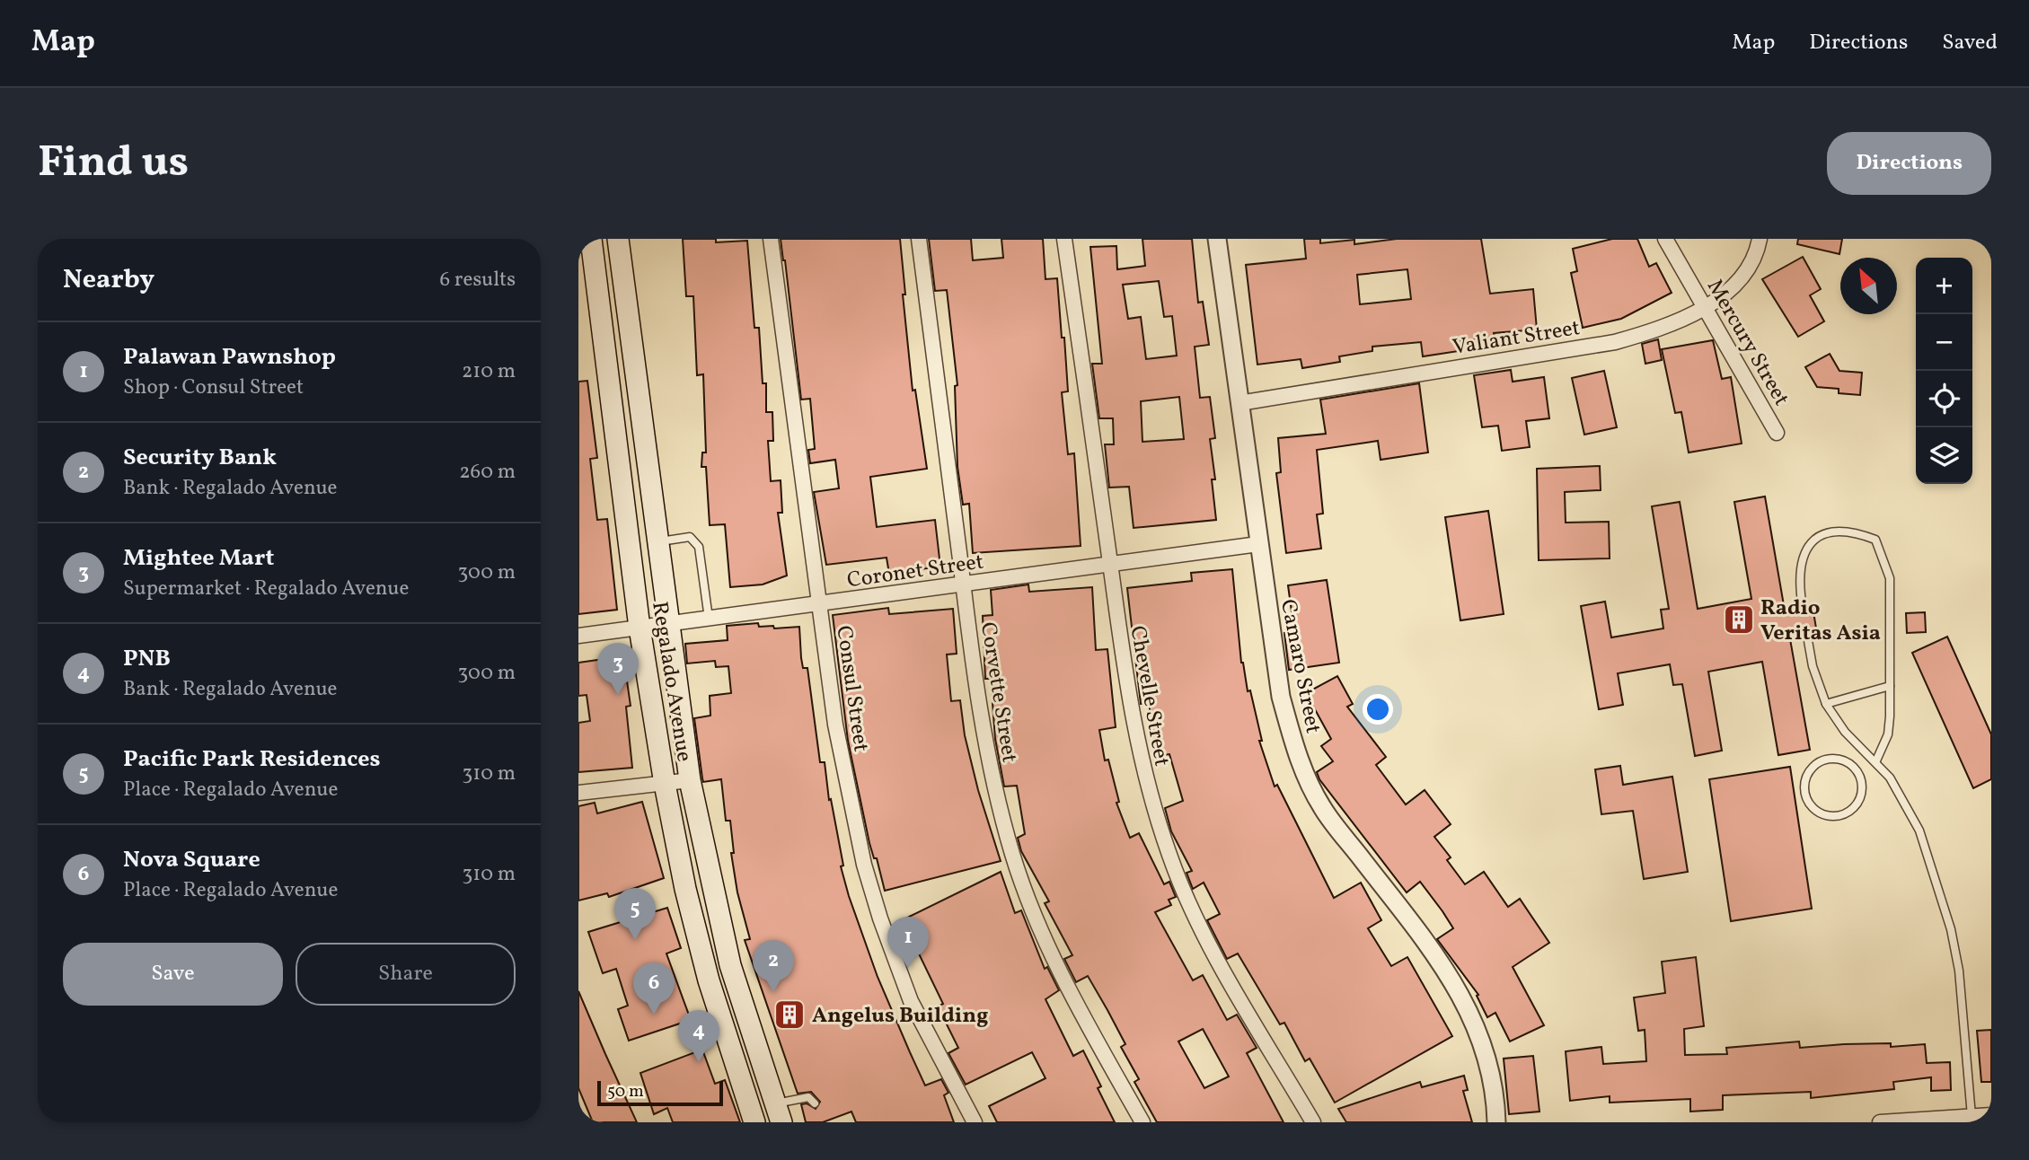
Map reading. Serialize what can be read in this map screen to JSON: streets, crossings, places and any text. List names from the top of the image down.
{
  "streets": {
    "main road": ["Regalado Avenue"],
    "street": [
      "Valiant Street",
      "Mercury Street",
      "Coronet Street",
      "Camaro Street",
      "Consul Street",
      "Corvette Street",
      "Chevelle Street"
    ]
  },
  "crossings": [
    ["Valiant Street", "Mercury Street"],
    ["Valiant Street", "Camaro Street"],
    ["Coronet Street", "Camaro Street"],
    ["Coronet Street", "Regalado Avenue"],
    ["Coronet Street", "Consul Street"],
    ["Coronet Street", "Corvette Street"],
    ["Coronet Street", "Chevelle Street"]
  ],
  "places": {
    "building": ["Radio Veritas Asia", "Angelus Building"]
  },
  "scale_bar": "50 m",
  "north": "top left",
  "page": {
    "header": "Map",
    "nav": ["Map", "Directions", "Saved"],
    "buttons": [
      "Directions",
      ["Save", "Share"]
    ],
    "title": "Find us",
    "heading": ["Nearby", "6 results"],
    "map_buttons": ["+", "−"],
    "list": [
      {
        "mark": "1",
        "name": "Palawan Pawnshop",
        "note": "Shop · Consul Street",
        "value": "210 m"
      },
      {
        "mark": "2",
        "name": "Security Bank",
        "note": "Bank · Regalado Avenue",
        "value": "260 m"
      },
      {
        "mark": "3",
        "name": "Mightee Mart",
        "note": "Supermarket · Regalado Avenue",
        "value": "300 m"
      },
      {
        "mark": "4",
        "name": "PNB",
        "note": "Bank · Regalado Avenue",
        "value": "300 m"
      },
      {
        "mark": "5",
        "name": "Pacific Park Residences",
        "note": "Place · Regalado Avenue",
        "value": "310 m"
      },
      {
        "mark": "6",
        "name": "Nova Square",
        "note": "Place · Regalado Avenue",
        "value": "310 m"
      }
    ],
    "pins": [
      "3",
      "5",
      "1",
      "2",
      "6",
      "4"
    ],
    "scale": "50 m"
  }
}
